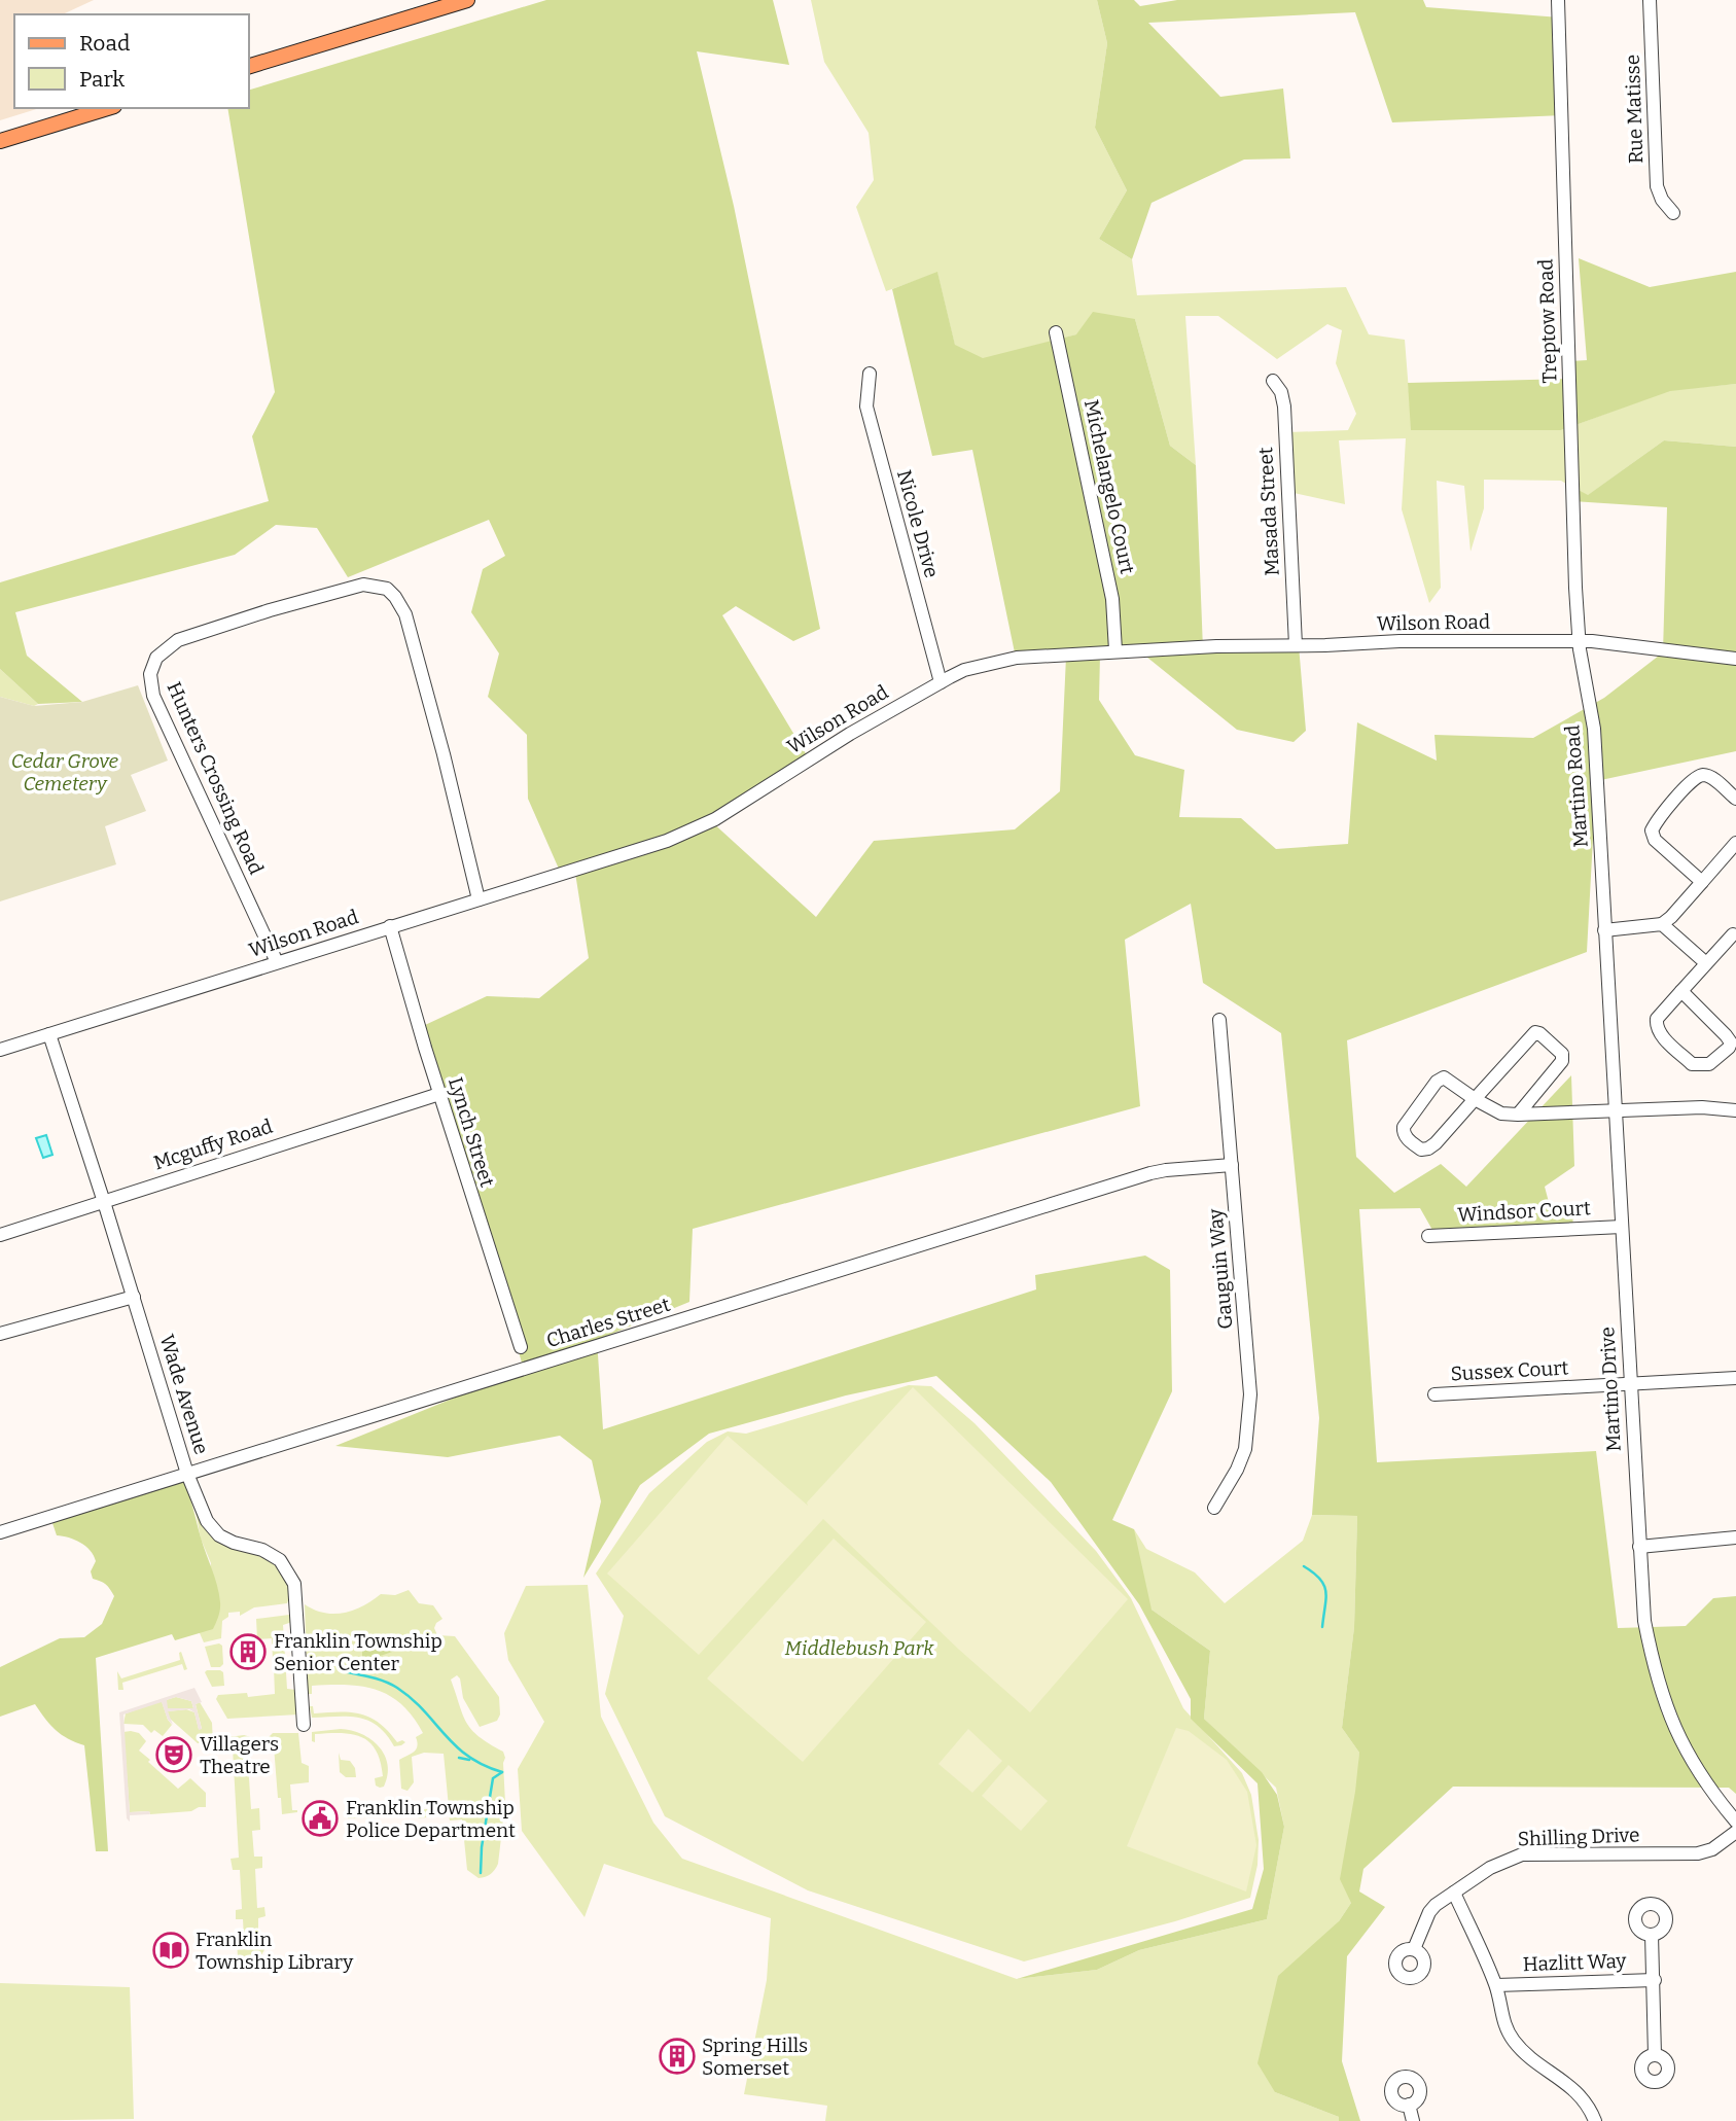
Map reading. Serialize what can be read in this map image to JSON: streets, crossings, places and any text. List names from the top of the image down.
{
  "streets": {
    "street": [
      "Rue Matisse",
      "Treptow Road",
      "Michelangelo Court",
      "Masada Street",
      "Nicole Drive",
      "Wilson Road",
      "Hunters Crossing Road",
      "Martino Road",
      "Lynch Street",
      "Mcguffy Road",
      "Windsor Court",
      "Gauguin Way",
      "Charles Street",
      "Sussex Court",
      "Martino Drive",
      "Wade Avenue",
      "Shilling Drive",
      "Hazlitt Way"
    ]
  },
  "crossings": [
    ["Treptow Road", "Wilson Road"],
    ["Treptow Road", "Martino Road"],
    ["Michelangelo Court", "Wilson Road"],
    ["Masada Street", "Wilson Road"],
    ["Nicole Drive", "Wilson Road"],
    ["Wilson Road", "Hunters Crossing Road"],
    ["Wilson Road", "Martino Road"],
    ["Wilson Road", "Lynch Street"],
    ["Wilson Road", "Wade Avenue"],
    ["Martino Road", "Martino Drive"],
    ["Lynch Street", "Mcguffy Road"],
    ["Mcguffy Road", "Wade Avenue"],
    ["Windsor Court", "Martino Drive"],
    ["Gauguin Way", "Charles Street"],
    ["Charles Street", "Wade Avenue"],
    ["Sussex Court", "Martino Drive"]
  ],
  "parks": ["Cedar Grove Cemetery", "Middlebush Park"],
  "places": {
    "building": ["Franklin Township Senior Center", "Spring Hills Somerset"],
    "theatre": ["Villagers Theatre"],
    "public building": ["Franklin Township Police Department"],
    "library": ["Franklin Township Library"]
  },
  "legend": ["Road", "Park"]
}
